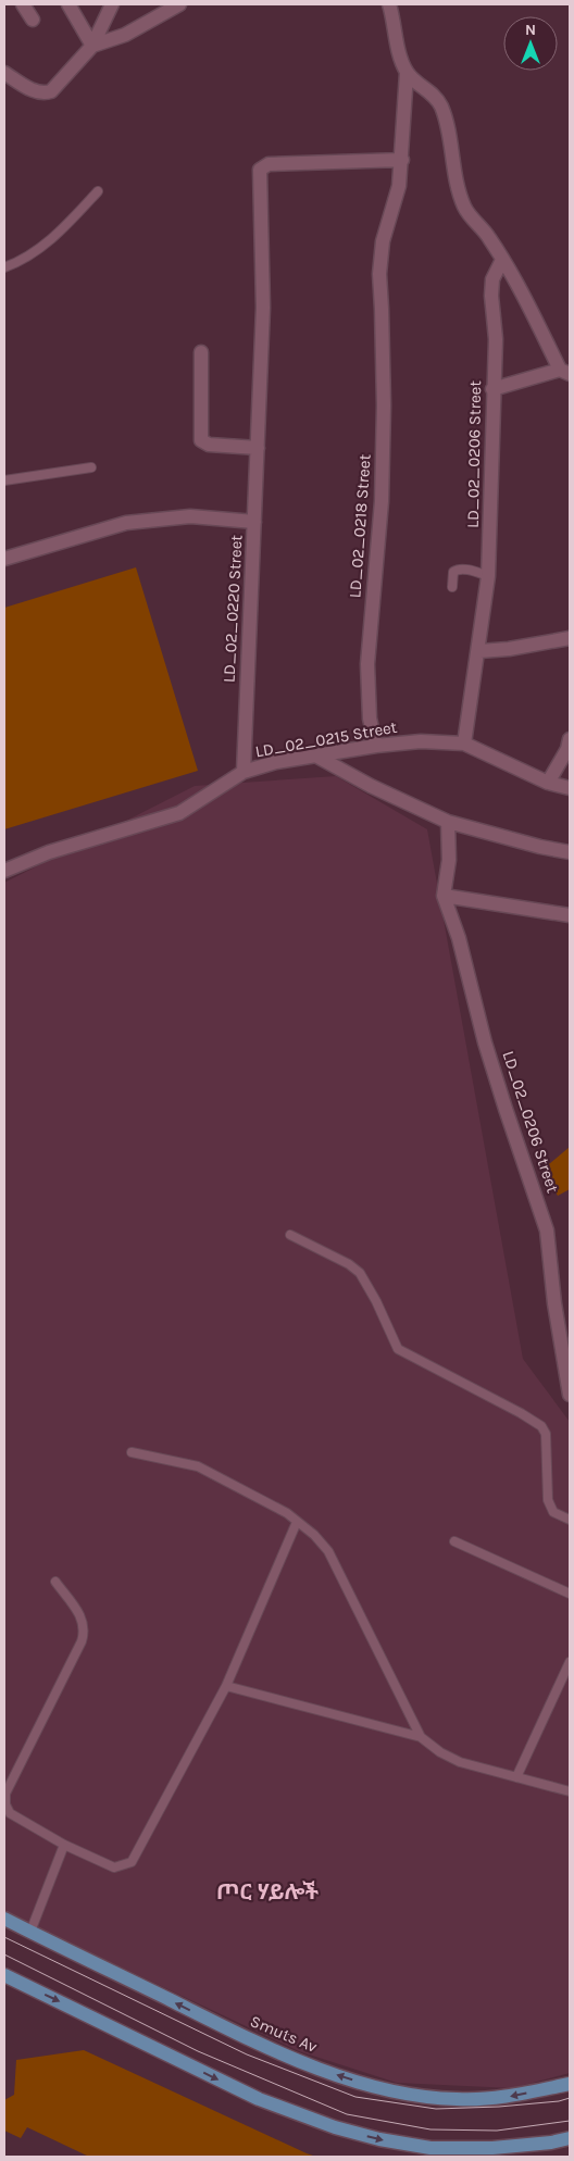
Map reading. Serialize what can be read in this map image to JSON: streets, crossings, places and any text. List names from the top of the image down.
{
  "streets": {
    "main road": ["Smuts Av"],
    "street": [
      "LD_02_0206 Street",
      "LD_02_0218 Street",
      "LD_02_0220 Street",
      "LD_02_0215 Street"
    ]
  },
  "crossings": [
    ["LD_02_0206 Street", "LD_02_0215 Street"],
    ["LD_02_0218 Street", "LD_02_0220 Street"],
    ["LD_02_0218 Street", "LD_02_0215 Street"],
    ["LD_02_0220 Street", "LD_02_0215 Street"]
  ],
  "districts": ["ጦር ሃይሎች"],
  "north": "top"
}
